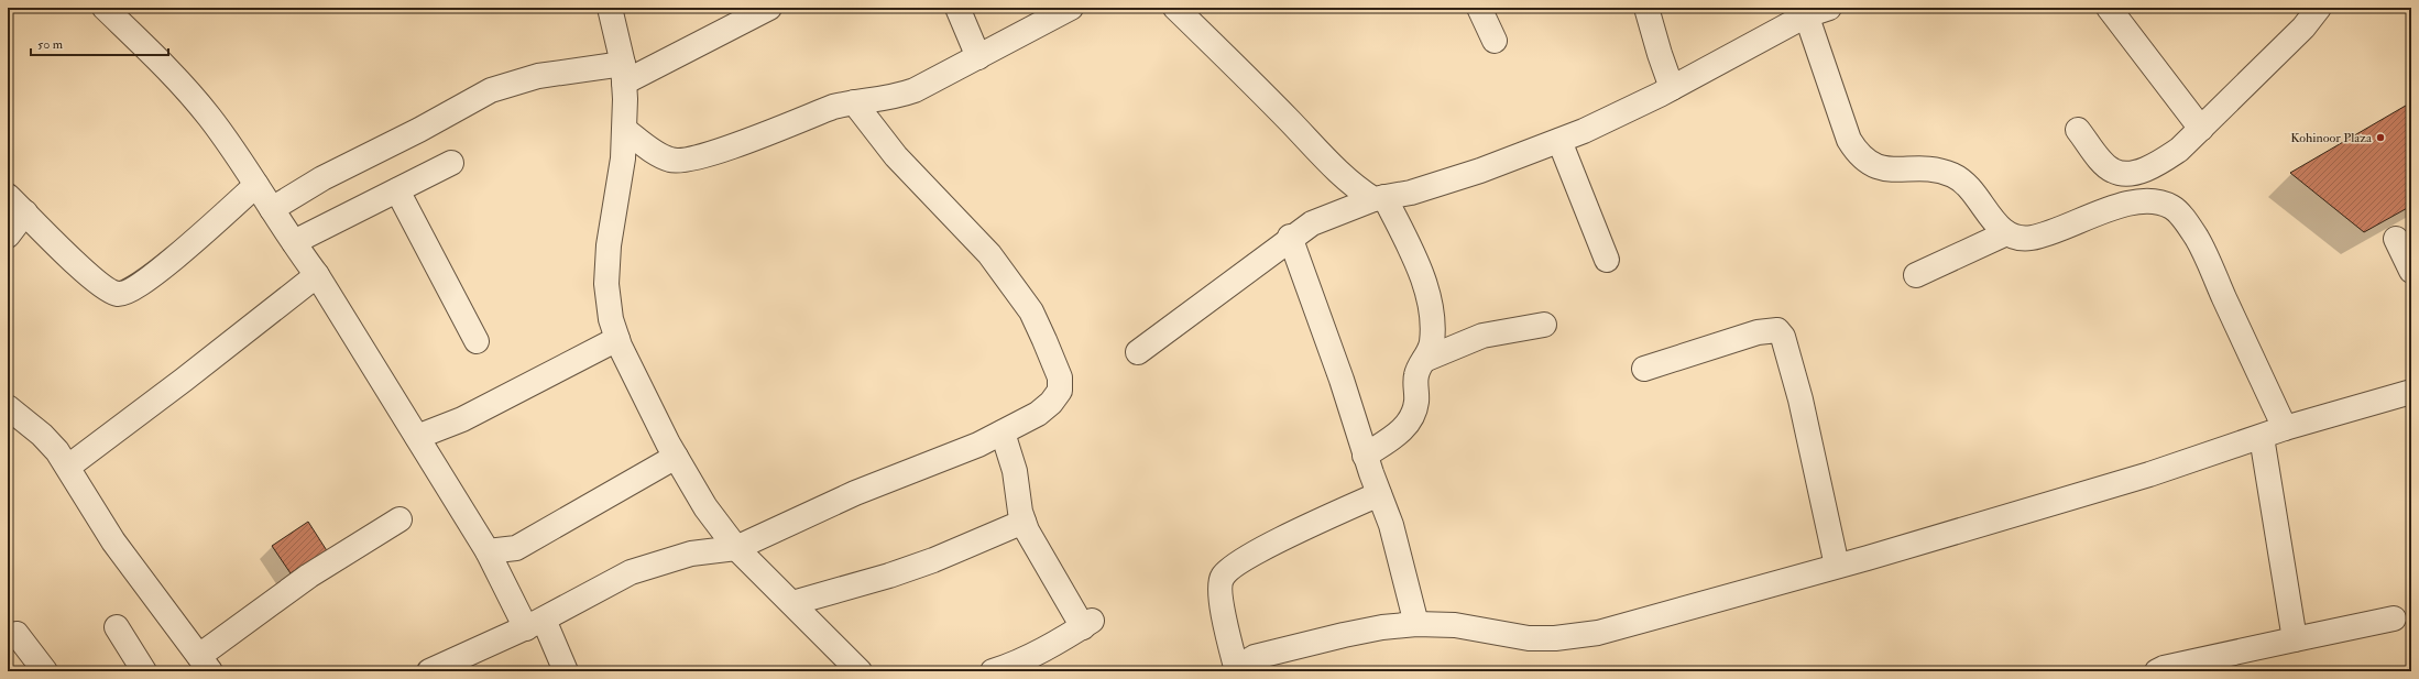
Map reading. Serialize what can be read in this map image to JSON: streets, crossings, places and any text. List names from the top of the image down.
{
  "places": ["Kohinoor Plaza"],
  "scale_bar": "50 m"
}
